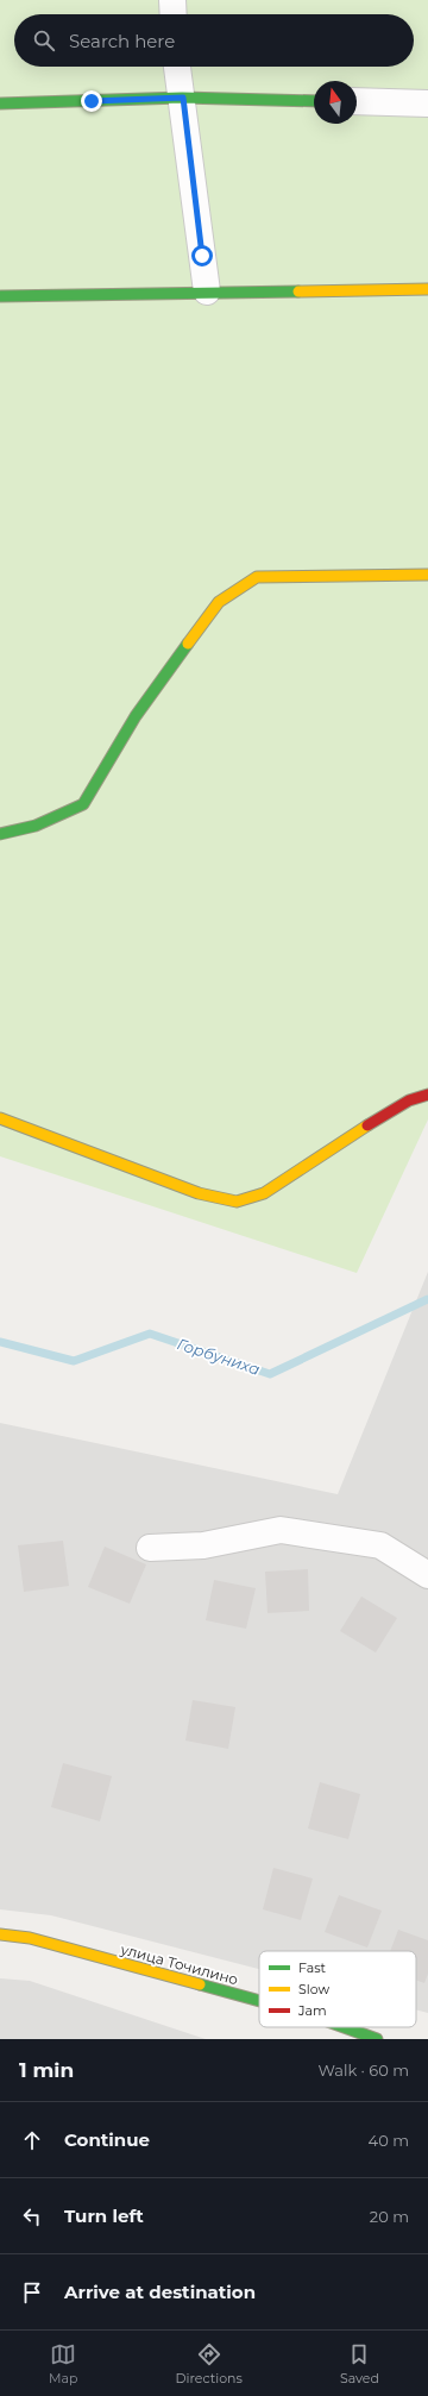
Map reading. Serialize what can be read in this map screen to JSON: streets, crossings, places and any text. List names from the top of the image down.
{
  "streets": {
    "street": ["улица Точилино"]
  },
  "water": ["Горбуниха"],
  "legend": ["Fast", "Slow", "Jam"],
  "north": "top",
  "page": {
    "search": "Search here",
    "heading": ["1 min", "Walk · 60 m"],
    "list": [
      ["Continue", "40 m"],
      ["Turn left", "20 m"],
      "Arrive at destination"
    ],
    "nav": ["Map", "Directions", "Saved"]
  }
}
